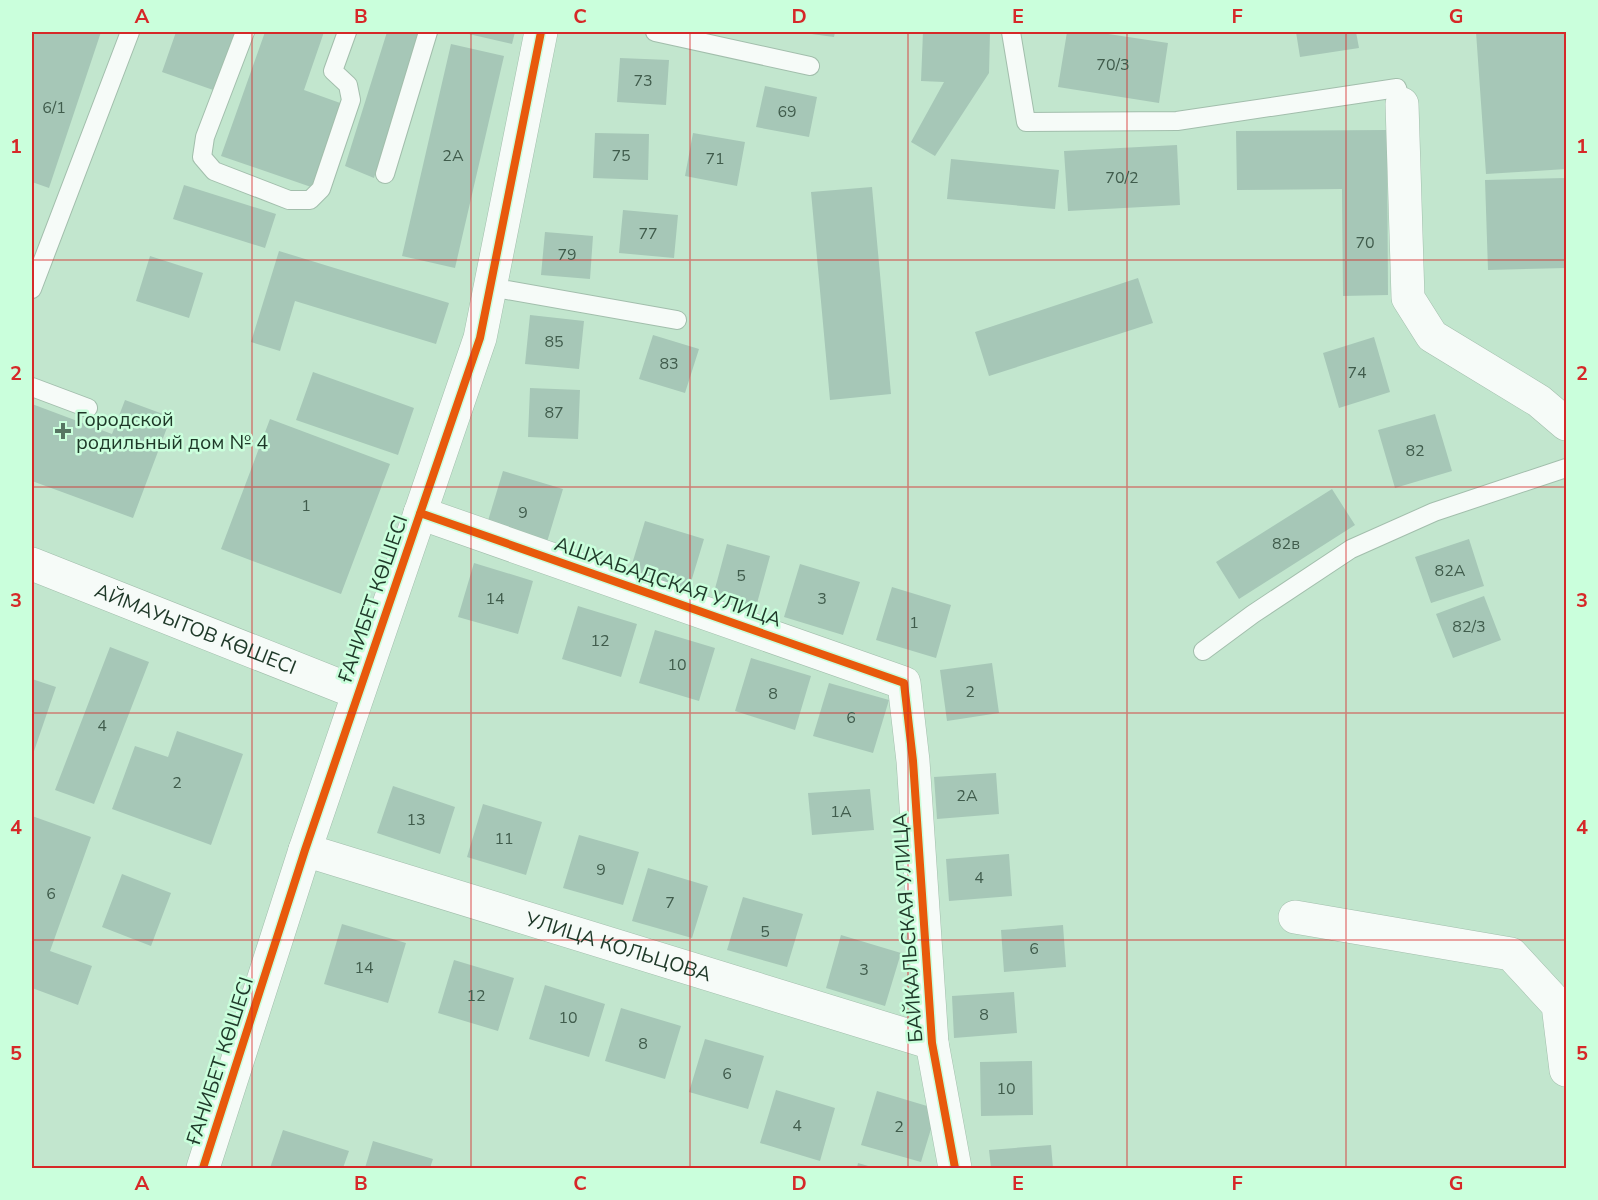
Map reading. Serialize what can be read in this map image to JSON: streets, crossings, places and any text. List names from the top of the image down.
{
  "streets": {
    "street": [
      "АШХАБАДСКАЯ УЛИЦА",
      "ҒАНИБЕТ КӨШЕСІ",
      "АЙМАУЫТОВ КӨШЕСІ",
      "БАЙКАЛЬСКАЯ УЛИЦА",
      "УЛИЦА КОЛЬЦОВА"
    ]
  },
  "crossings": [
    ["АШХАБАДСКАЯ УЛИЦА", "ҒАНИБЕТ КӨШЕСІ"],
    ["АШХАБАДСКАЯ УЛИЦА", "БАЙКАЛЬСКАЯ УЛИЦА"],
    ["ҒАНИБЕТ КӨШЕСІ", "АЙМАУЫТОВ КӨШЕСІ"],
    ["ҒАНИБЕТ КӨШЕСІ", "УЛИЦА КОЛЬЦОВА"],
    ["БАЙКАЛЬСКАЯ УЛИЦА", "УЛИЦА КОЛЬЦОВА"]
  ],
  "places": {
    "health": ["Городской родильный дом № 4"]
  },
  "house_numbers": [
    "70/3",
    "73",
    "6/1",
    "69",
    "2А",
    "75",
    "71",
    "70/2",
    "77",
    "70",
    "79",
    "85",
    "83",
    "74",
    "87",
    "82",
    "1",
    "9",
    "82в",
    "82А",
    "5",
    "14",
    "3",
    "1",
    "82/3",
    "12",
    "10",
    "2",
    "8",
    "6",
    "4",
    "2",
    "2А",
    "1А",
    "13",
    "11",
    "9",
    "4",
    "6",
    "7",
    "5",
    "6",
    "14",
    "3",
    "12",
    "8",
    "10",
    "8",
    "6",
    "10",
    "4",
    "2"
  ],
  "grid": {
    "columns": [
      "A",
      "B",
      "C",
      "D",
      "E",
      "F",
      "G"
    ],
    "rows": [
      "1",
      "2",
      "3",
      "4",
      "5"
    ]
  }
}
